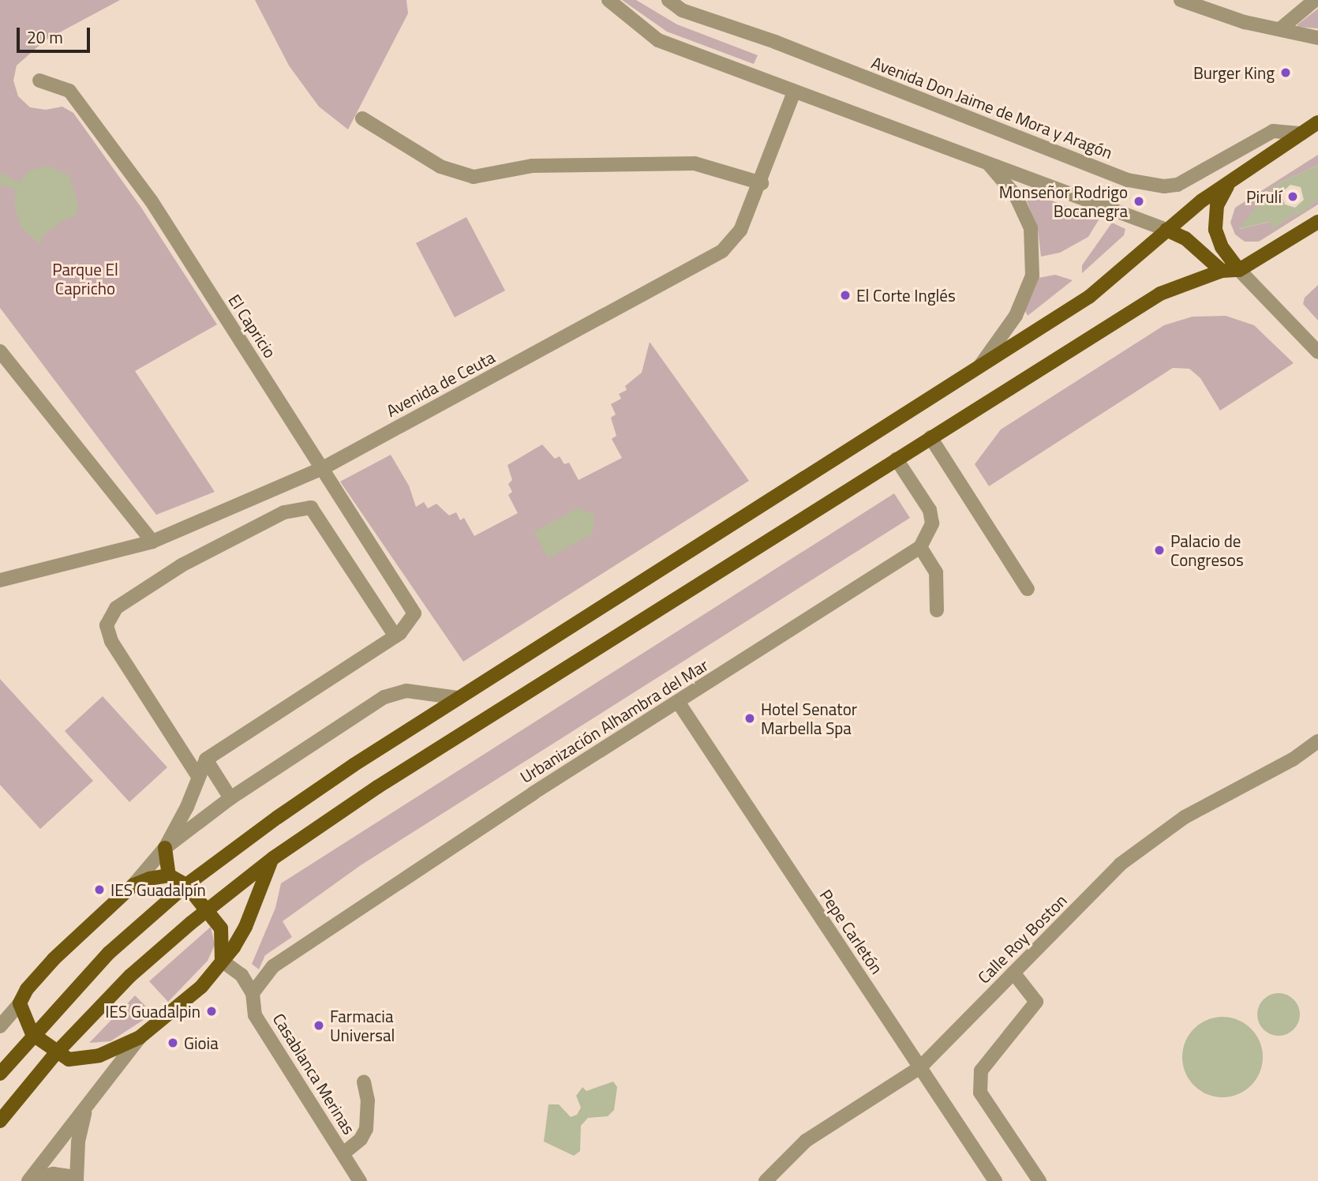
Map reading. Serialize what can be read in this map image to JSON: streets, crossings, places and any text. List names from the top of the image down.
{
  "streets": {
    "street": [
      "Avenida Don Jaime de Mora y Aragón",
      "El Capricio",
      "Avenida de Ceuta",
      "Urbanización Alhambra del Mar",
      "Pepe Carletón",
      "Calle Roy Boston",
      "Casablanca Merinas"
    ]
  },
  "crossings": [
    ["El Capricio", "Avenida de Ceuta"],
    ["Urbanización Alhambra del Mar", "Pepe Carletón"],
    ["Urbanización Alhambra del Mar", "Casablanca Merinas"],
    ["Pepe Carletón", "Calle Roy Boston"]
  ],
  "parks": ["Parque El Capricho"],
  "places": [
    "Burger King",
    "Pirulí",
    "Monseñor Rodrigo Bocanegra",
    "El Corte Inglés",
    "Palacio de Congresos",
    "Hotel Senator Marbella Spa",
    "IES Guadalpín",
    "IES Guadalpin",
    "Farmacia Universal",
    "Gioia"
  ],
  "scale_bar": "20 m"
}
